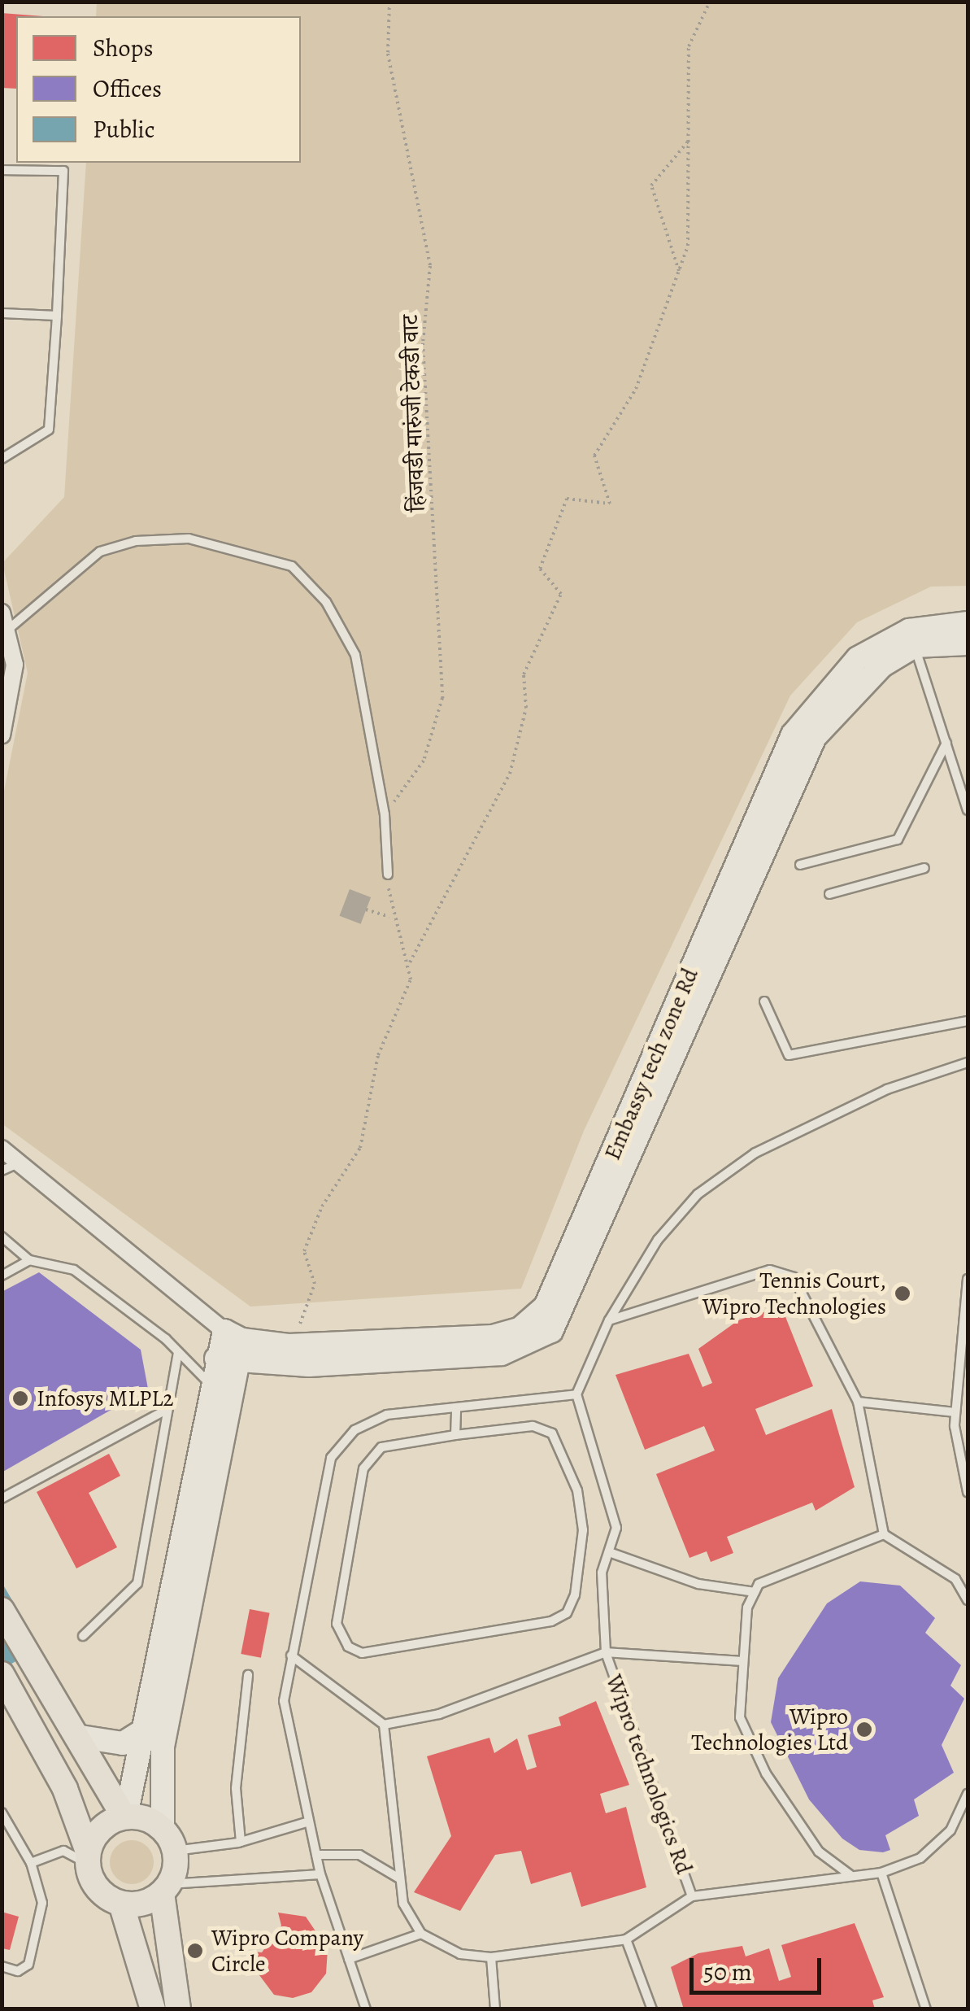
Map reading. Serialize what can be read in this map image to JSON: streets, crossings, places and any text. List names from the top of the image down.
{
  "streets": {
    "street": ["Embassy tech zone Rd"],
    "lane": ["Wipro technologics Rd"],
    "path": ["हिंजवडी मारुंजी टेकडी वाट"]
  },
  "places": [
    "Tennis Court, Wipro Technologies",
    "Infosys MLPL2",
    "Wipro Technologies Ltd",
    "Wipro Company Circle"
  ],
  "legend": ["Shops", "Offices", "Public"],
  "scale_bar": "50 m"
}
